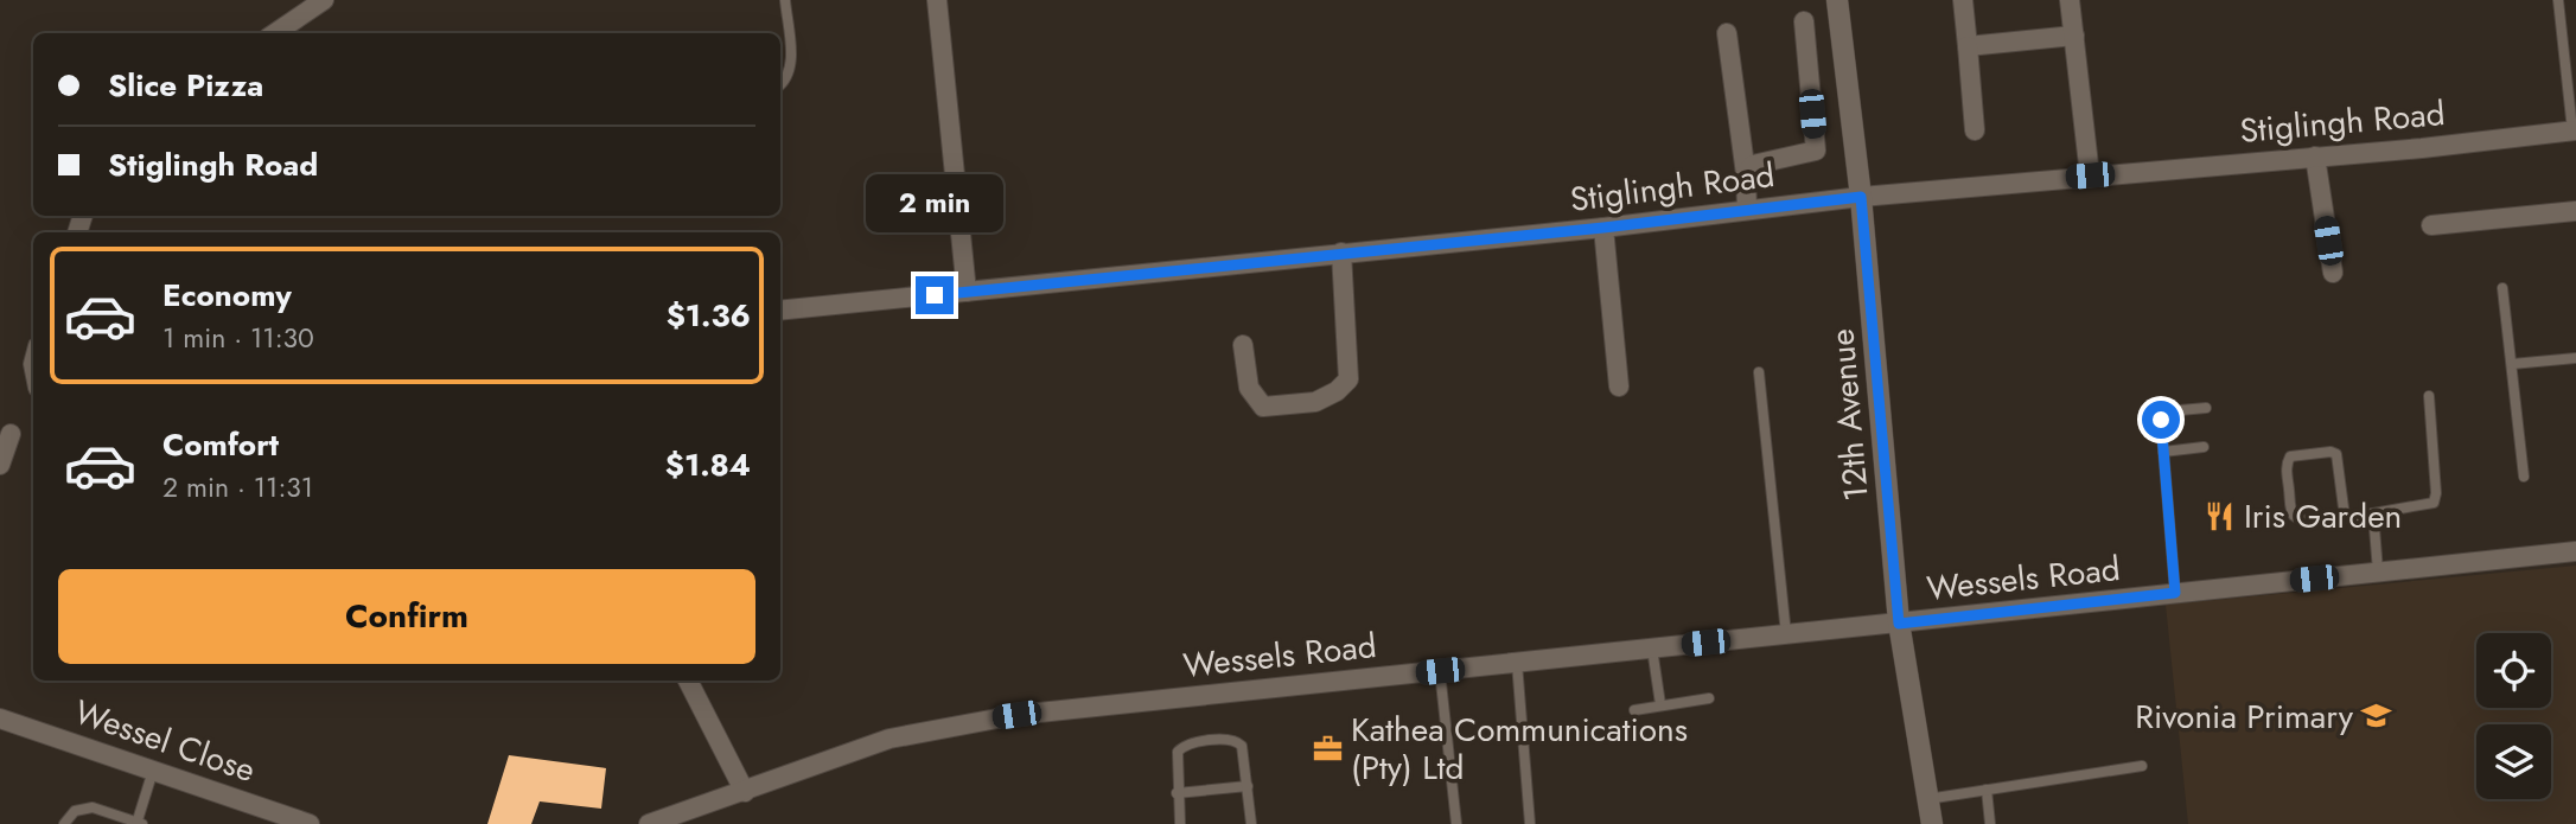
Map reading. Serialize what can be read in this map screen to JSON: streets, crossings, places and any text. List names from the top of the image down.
{
  "streets": {
    "main road": ["12th Avenue"],
    "street": ["Stiglingh Road", "Wessels Road", "Wessel Close"]
  },
  "crossings": [
    ["Stiglingh Road", "12th Avenue"],
    ["12th Avenue", "Wessels Road"]
  ],
  "places": {
    "restaurant": ["Iris Garden"],
    "school or university": ["Rivonia Primary"],
    "office": ["Kathea Communications (Pty) Ltd"]
  },
  "page": {
    "banner": ["Slice Pizza", "Stiglingh Road"],
    "bubble": "2 min",
    "list": [
      {
        "name": "Economy",
        "note": "1 min · 11:30",
        "value": "$1.36"
      },
      {
        "name": "Comfort",
        "note": "2 min · 11:31",
        "value": "$1.84"
      }
    ],
    "buttons": "Confirm"
  }
}
